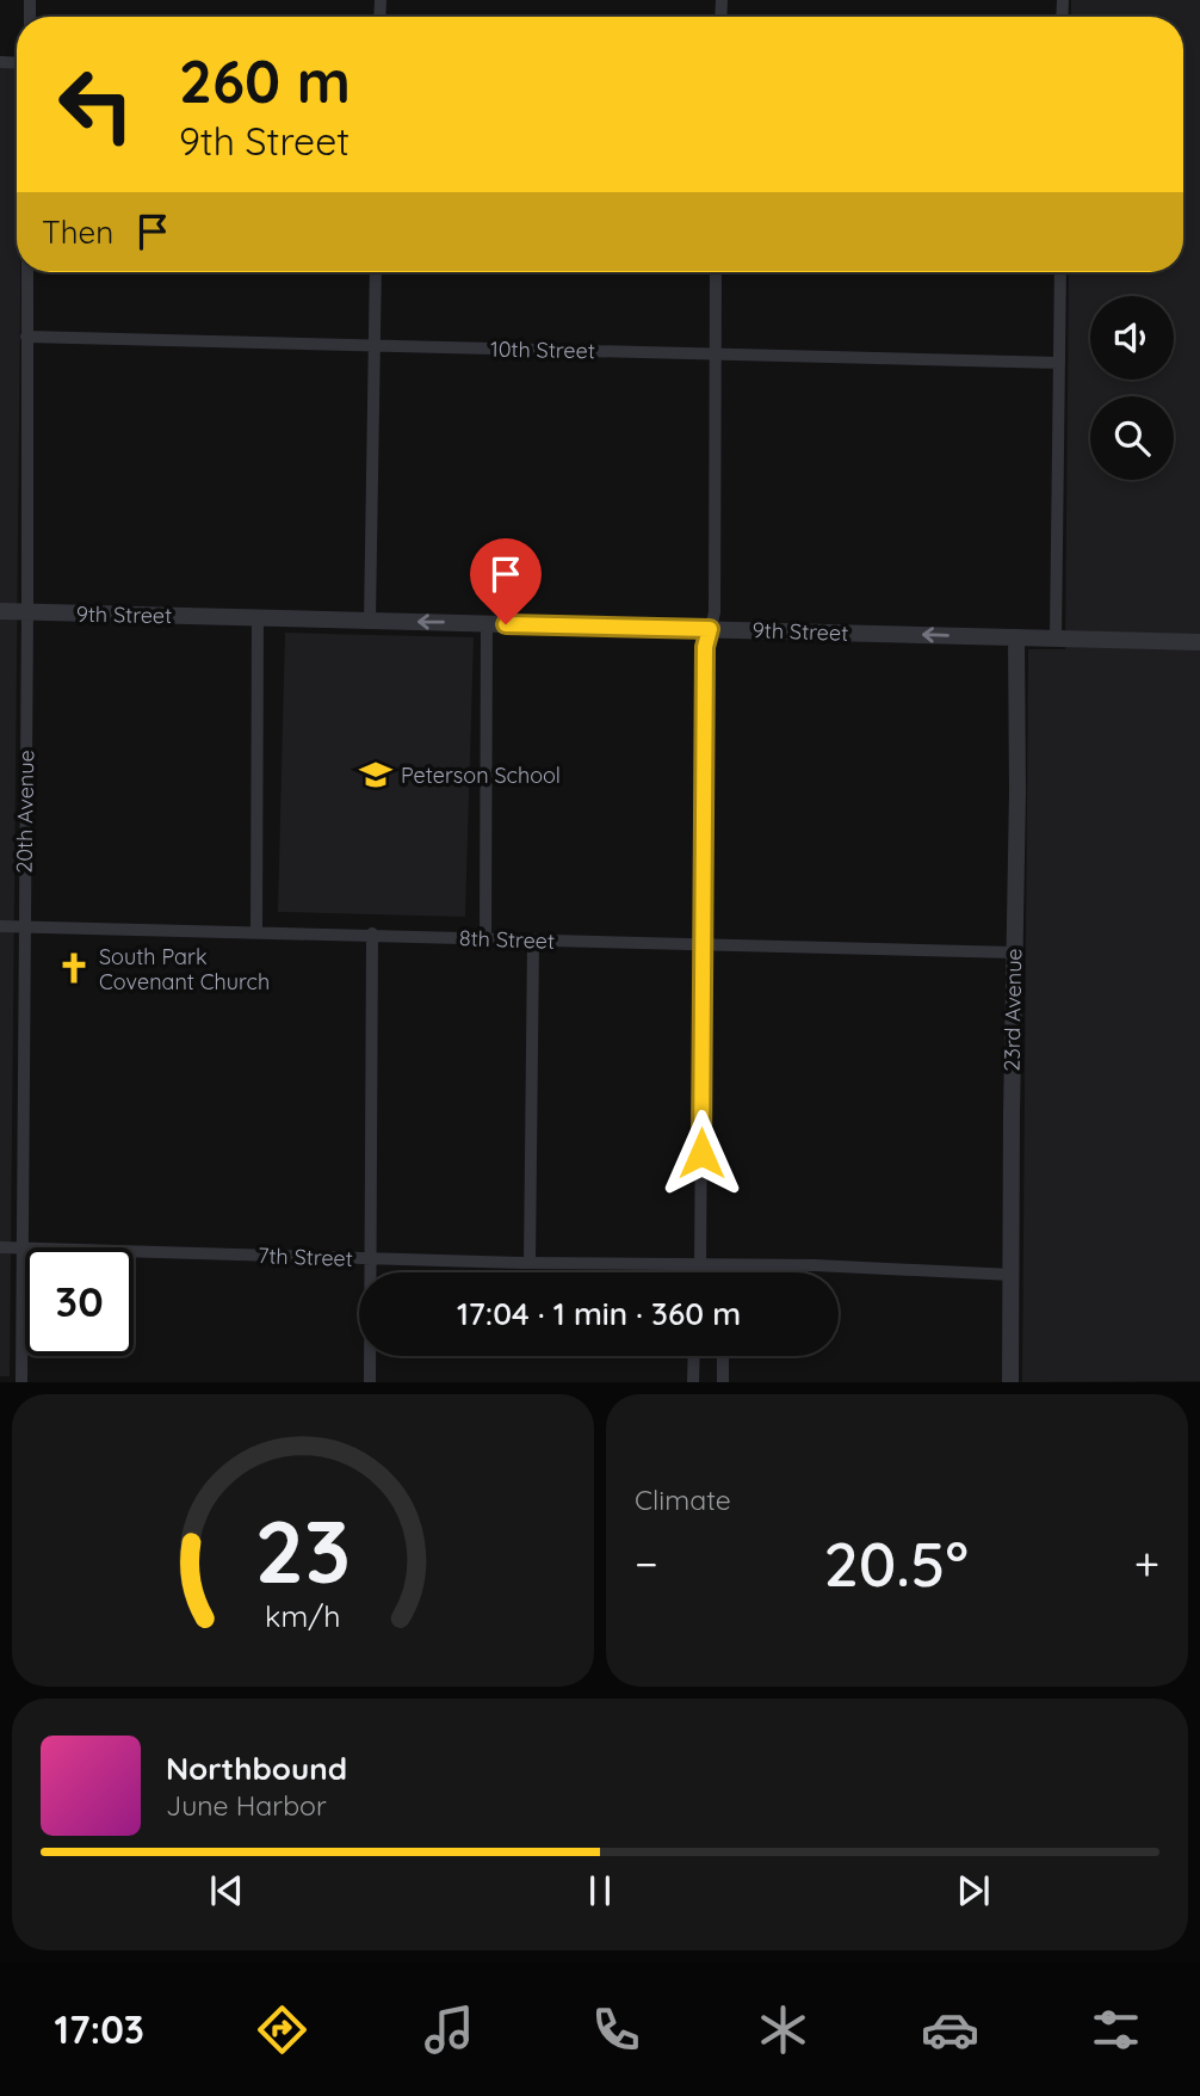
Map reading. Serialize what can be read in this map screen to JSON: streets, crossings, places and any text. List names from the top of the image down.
{
  "streets": {
    "street": [
      "10th Street",
      "9th Street",
      "20th Avenue",
      "8th Street",
      "23rd Avenue",
      "7th Street"
    ]
  },
  "crossings": [
    ["10th Street", "20th Avenue"],
    ["9th Street", "20th Avenue"],
    ["9th Street", "23rd Avenue"],
    ["20th Avenue", "8th Street"],
    ["20th Avenue", "7th Street"],
    ["8th Street", "23rd Avenue"],
    ["23rd Avenue", "7th Street"]
  ],
  "one_way": ["9th Street"],
  "places": {
    "school or university": ["Peterson School"],
    "church": ["South Park Covenant Church"]
  },
  "page": {
    "turn": ["260 m", "9th Street"],
    "then": "Then",
    "limit": "30",
    "trip": "17:04 · 1 min · 360 m",
    "tile": "Climate",
    "heat": ["−", "20.5°", "+"],
    "song": ["Northbound", "June Harbor"],
    "tabs": "17:03",
    "gauge": ["23", "km/h"]
  }
}
